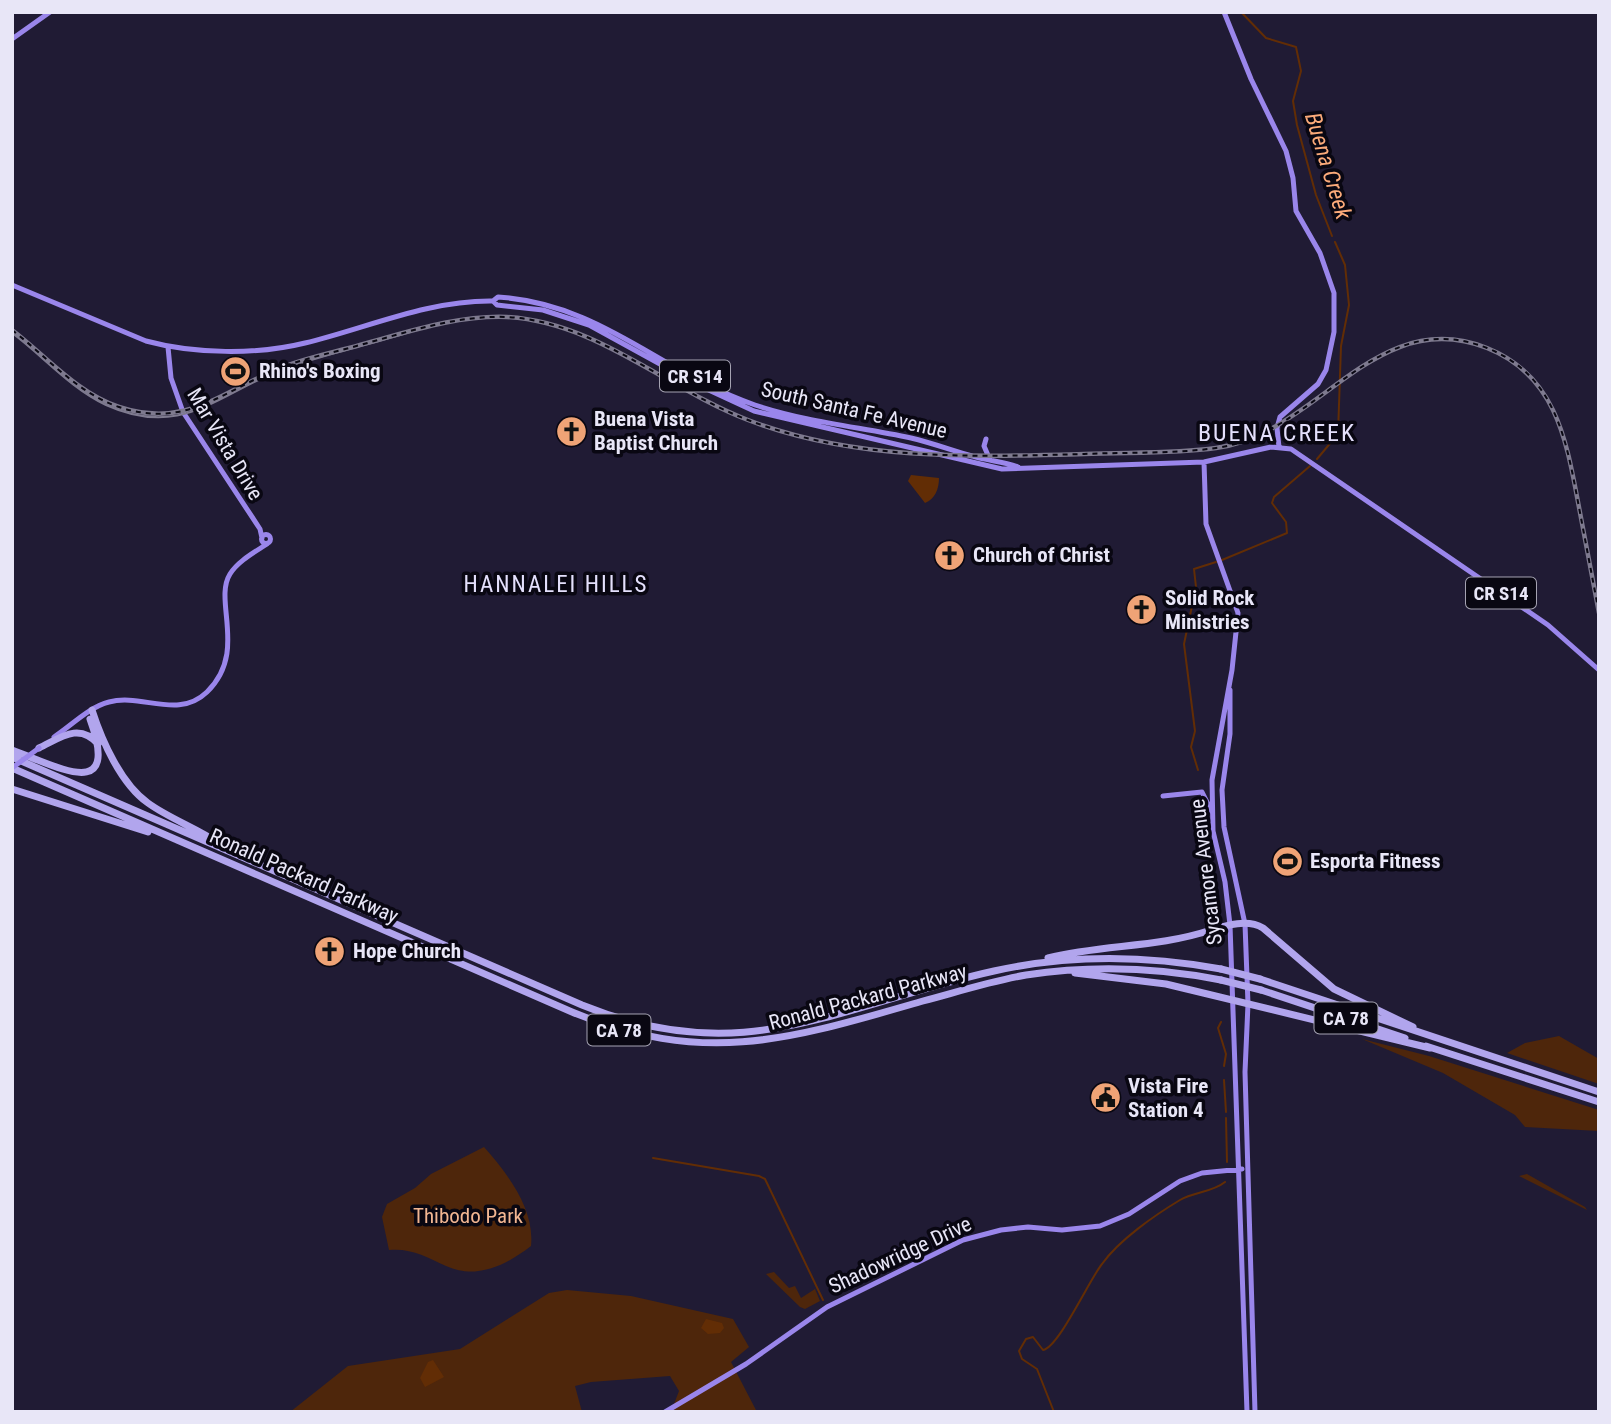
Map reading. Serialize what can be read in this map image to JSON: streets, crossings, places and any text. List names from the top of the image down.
{
  "streets": {
    "highway": ["Ronald Packard Parkway", "CA 78"],
    "main road": [
      "CR S14",
      "South Santa Fe Avenue",
      "Mar Vista Drive",
      "Sycamore Avenue",
      "Shadowridge Drive"
    ]
  },
  "crossings": [
    ["CR S14", "South Santa Fe Avenue"],
    ["South Santa Fe Avenue", "Mar Vista Drive"],
    ["Mar Vista Drive", "Ronald Packard Parkway"],
    ["Sycamore Avenue", "Shadowridge Drive"]
  ],
  "districts": ["BUENA CREEK", "HANNALEI HILLS"],
  "water": ["Buena Creek"],
  "parks": ["Thibodo Park"],
  "places": {
    "sports": ["Rhino's Boxing", "Esporta Fitness"],
    "church": [
      "Buena Vista Baptist Church",
      "Church of Christ",
      "Solid Rock Ministries",
      "Hope Church"
    ],
    "public building": ["Vista Fire Station 4"]
  }
}
